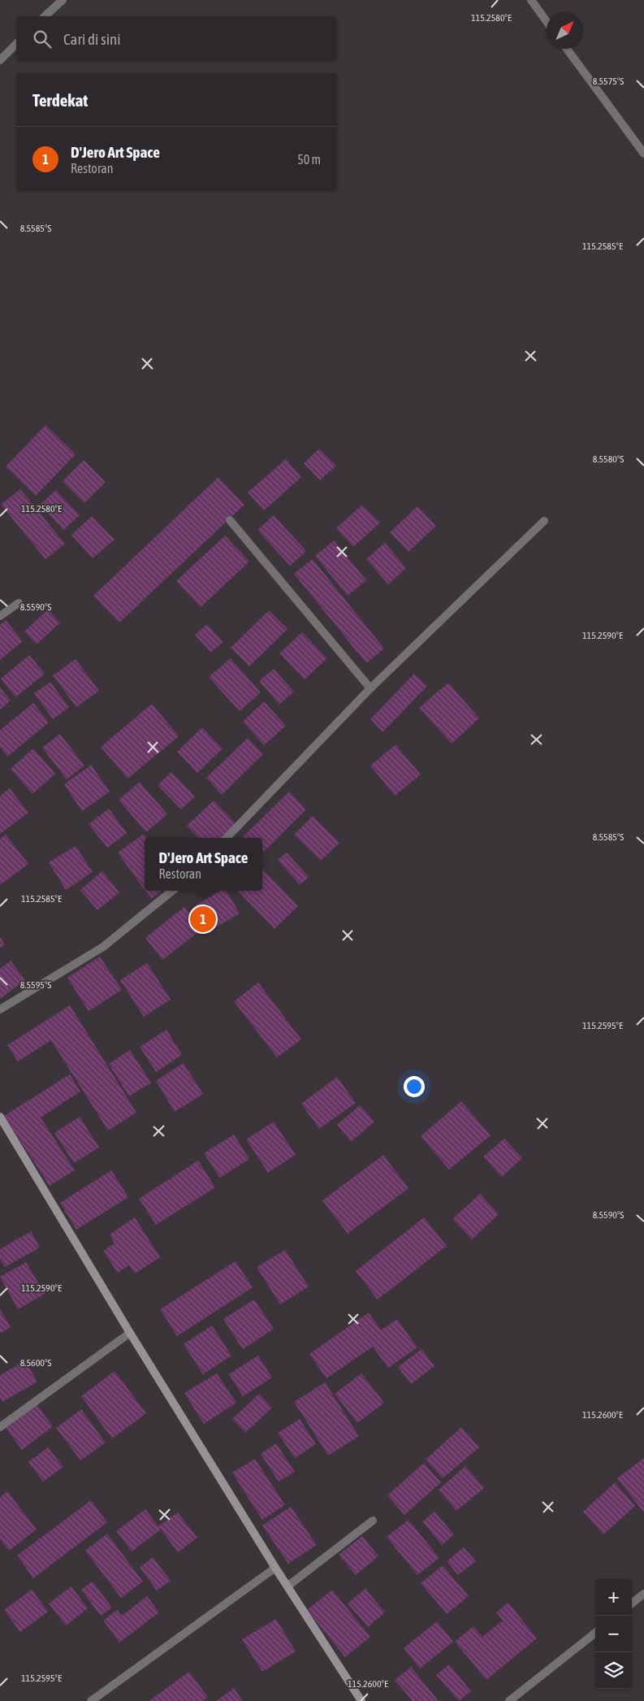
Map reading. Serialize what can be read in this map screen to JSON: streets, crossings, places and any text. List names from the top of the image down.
{
  "north": "top right",
  "page": {
    "search": "Cari di sini",
    "heading": "Terdekat",
    "list": [
      {
        "mark": "1",
        "name": "D'Jero Art Space",
        "note": "Restoran",
        "value": "50 m"
      }
    ],
    "popup": ["D'Jero Art Space", "Restoran"],
    "pins": "1",
    "map_buttons": ["+", "−"]
  },
  "coordinates": [
    "115.2580°E",
    "8.5575°S",
    "8.5585°S",
    "115.2585°E",
    "8.5580°S",
    "8.5590°S",
    "115.2590°E",
    "8.5595°S",
    "115.2595°E",
    "8.5600°S",
    "115.2600°E"
  ]
}
